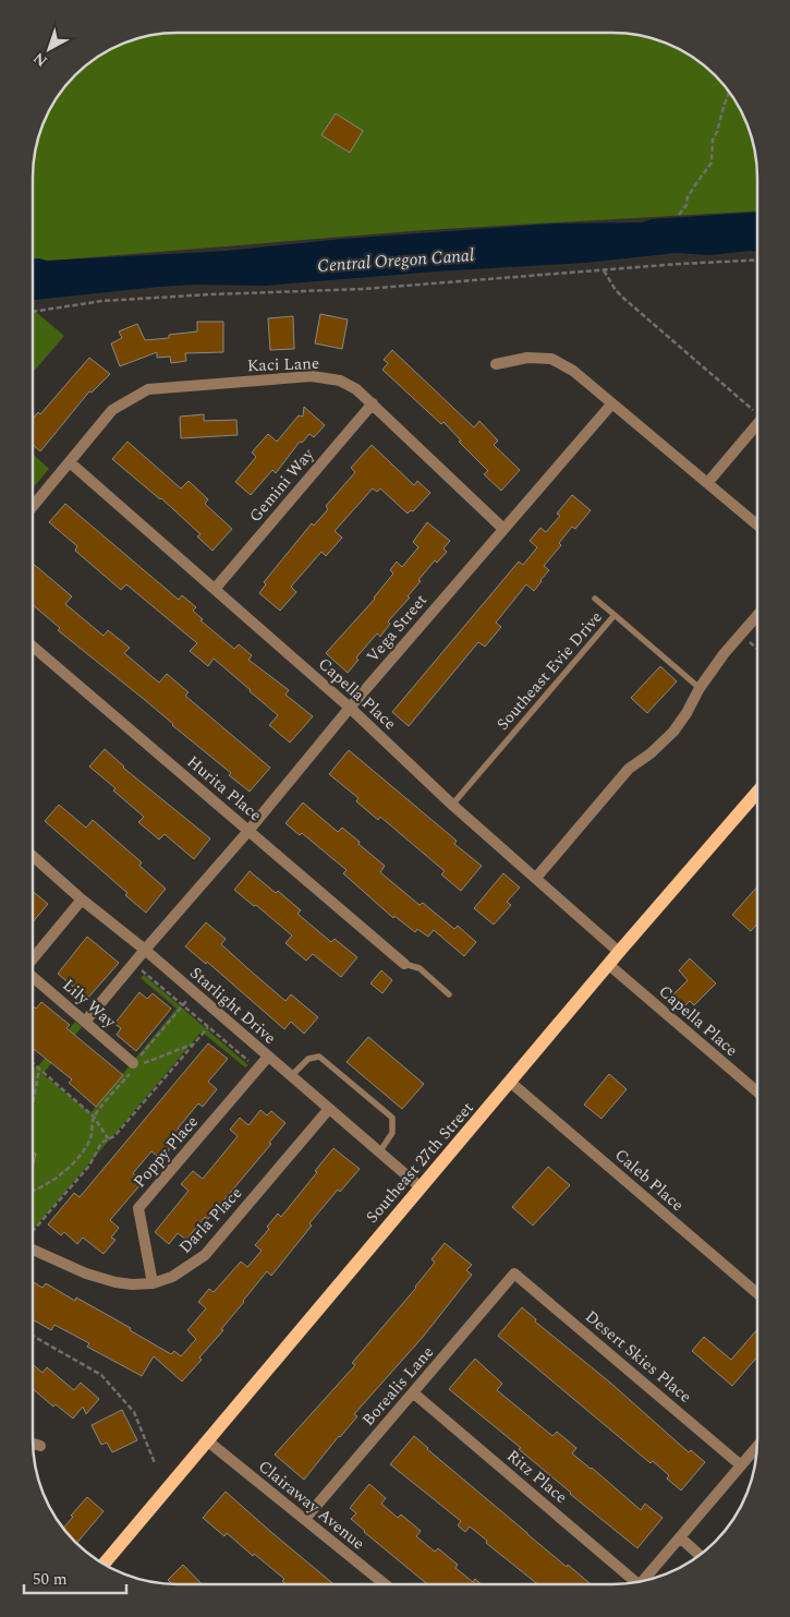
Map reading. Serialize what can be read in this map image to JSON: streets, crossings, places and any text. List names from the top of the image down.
{
  "streets": {
    "main road": ["Southeast 27th Street"],
    "street": [
      "Kaci Lane",
      "Gemini Way",
      "Vega Street",
      "Capella Place",
      "Hurita Place",
      "Lily Way",
      "Starlight Drive",
      "Poppy Place",
      "Caleb Place",
      "Darla Place",
      "Desert Skies Place",
      "Borealis Lane",
      "Ritz Place",
      "Clairaway Avenue"
    ],
    "lane": ["Southeast Evie Drive"]
  },
  "crossings": [
    ["Kaci Lane", "Gemini Way"],
    ["Kaci Lane", "Vega Street"],
    ["Kaci Lane", "Capella Place"],
    ["Gemini Way", "Capella Place"],
    ["Vega Street", "Capella Place"],
    ["Vega Street", "Hurita Place"],
    ["Vega Street", "Lily Way"],
    ["Vega Street", "Starlight Drive"],
    ["Southeast Evie Drive", "Capella Place"],
    ["Capella Place", "Southeast 27th Street"],
    ["Starlight Drive", "Poppy Place"],
    ["Starlight Drive", "Southeast 27th Street"],
    ["Starlight Drive", "Darla Place"],
    ["Poppy Place", "Darla Place"],
    ["Southeast 27th Street", "Caleb Place"],
    ["Southeast 27th Street", "Clairaway Avenue"],
    ["Desert Skies Place", "Borealis Lane"],
    ["Borealis Lane", "Ritz Place"],
    ["Borealis Lane", "Clairaway Avenue"]
  ],
  "water": ["Central Oregon Canal"],
  "scale_bar": "50 m",
  "north": "bottom left"
}
